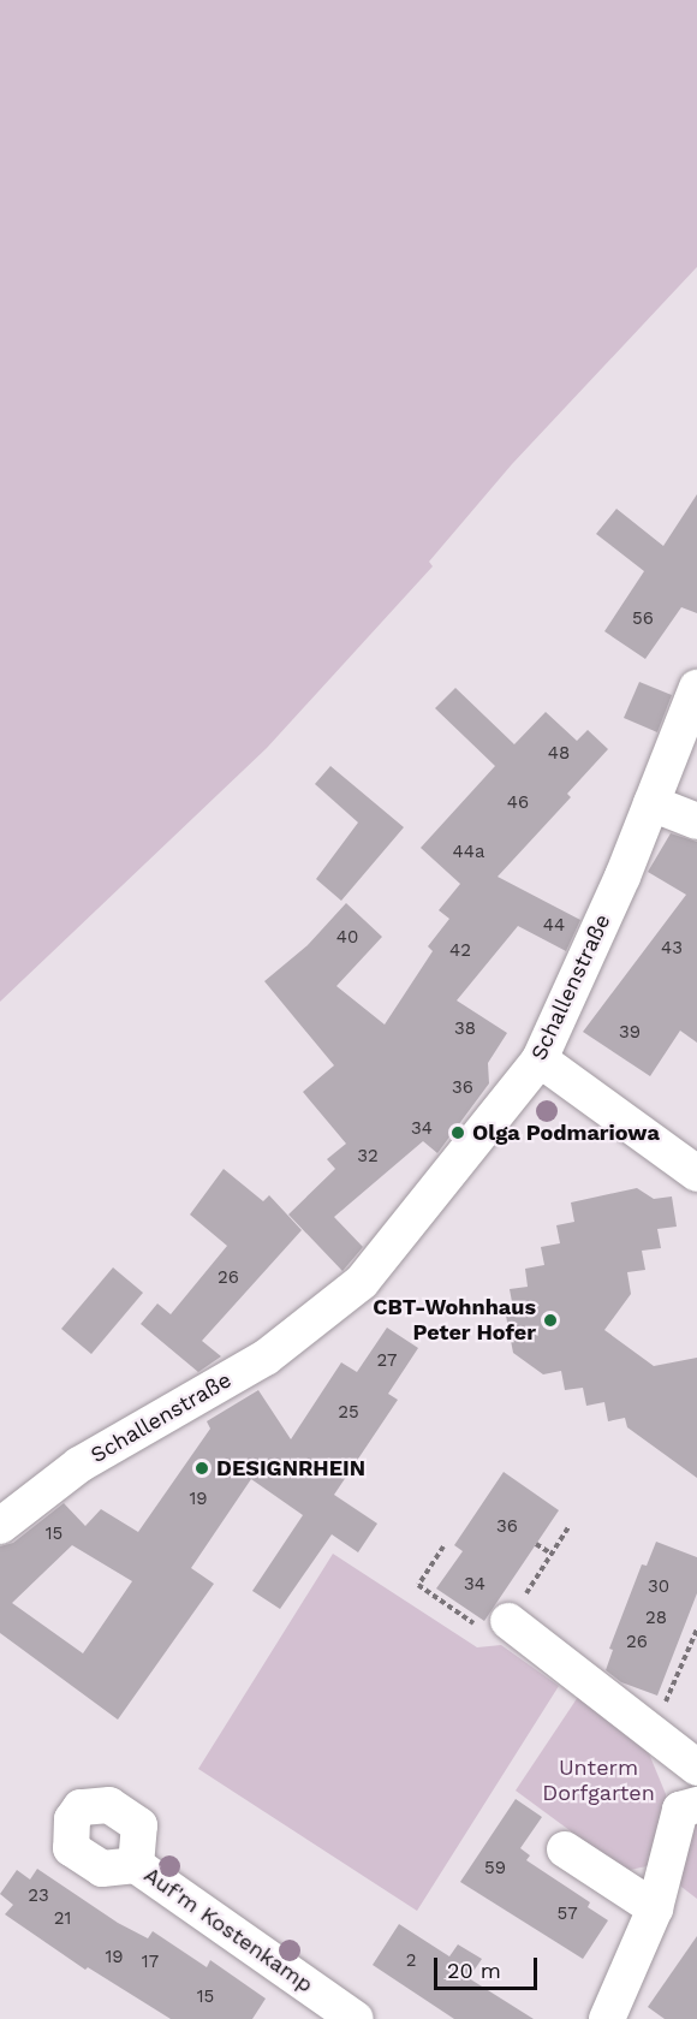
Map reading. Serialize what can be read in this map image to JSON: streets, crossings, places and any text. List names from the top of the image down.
{
  "streets": {
    "street": ["Schallenstraße", "Auf'm Kostenkamp"]
  },
  "parks": ["Unterm Dorfgarten"],
  "places": ["Olga Podmariowa", "CBT-Wohnhaus Peter Hofer", "DESIGNRHEIN"],
  "house_numbers": [
    "56",
    "48",
    "46",
    "44a",
    "44",
    "40",
    "43",
    "42",
    "38",
    "39",
    "36",
    "34",
    "32",
    "26",
    "27",
    "25",
    "19",
    "36",
    "15",
    "34",
    "30",
    "28",
    "26",
    "59",
    "23",
    "57",
    "21",
    "19",
    "2",
    "17",
    "15"
  ],
  "scale_bar": "20 m"
}
